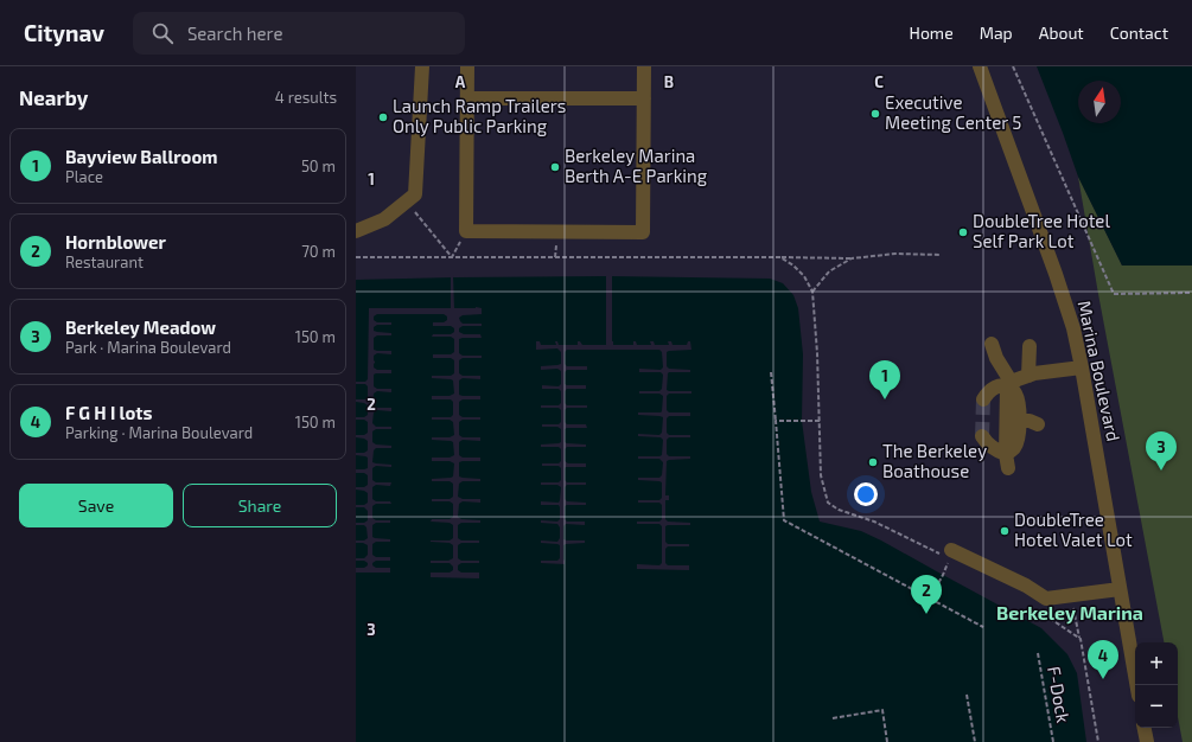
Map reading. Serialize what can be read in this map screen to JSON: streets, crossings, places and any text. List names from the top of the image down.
{
  "streets": {
    "street": ["Marina Boulevard"],
    "path": ["F-Dock"]
  },
  "districts": ["Berkeley Marina"],
  "places": [
    "Executive Meeting Center 5",
    "Launch Ramp Trailers Only Public Parking",
    "Berkeley Marina Berth A-E Parking",
    "DoubleTree Hotel Self Park Lot",
    "The Berkeley Boathouse",
    "DoubleTree Hotel Valet Lot"
  ],
  "north": "top",
  "page": {
    "header": "Citynav",
    "search": "Search here",
    "nav": [
      "Home",
      "Map",
      "About",
      "Contact"
    ],
    "heading": ["Nearby", "4 results"],
    "list": [
      {
        "mark": "1",
        "name": "Bayview Ballroom",
        "note": "Place",
        "value": "50 m"
      },
      {
        "mark": "2",
        "name": "Hornblower",
        "note": "Restaurant",
        "value": "70 m"
      },
      {
        "mark": "3",
        "name": "Berkeley Meadow",
        "note": "Park · Marina Boulevard",
        "value": "150 m"
      },
      {
        "mark": "4",
        "name": "F G H I lots",
        "note": "Parking · Marina Boulevard",
        "value": "150 m"
      }
    ],
    "pins": [
      "1",
      "3",
      "2",
      "4"
    ],
    "buttons": ["Save", "Share"],
    "map_buttons": ["+", "−"]
  },
  "grid": {
    "columns": ["A", "B", "C"],
    "rows": ["1", "2", "3"]
  }
}
